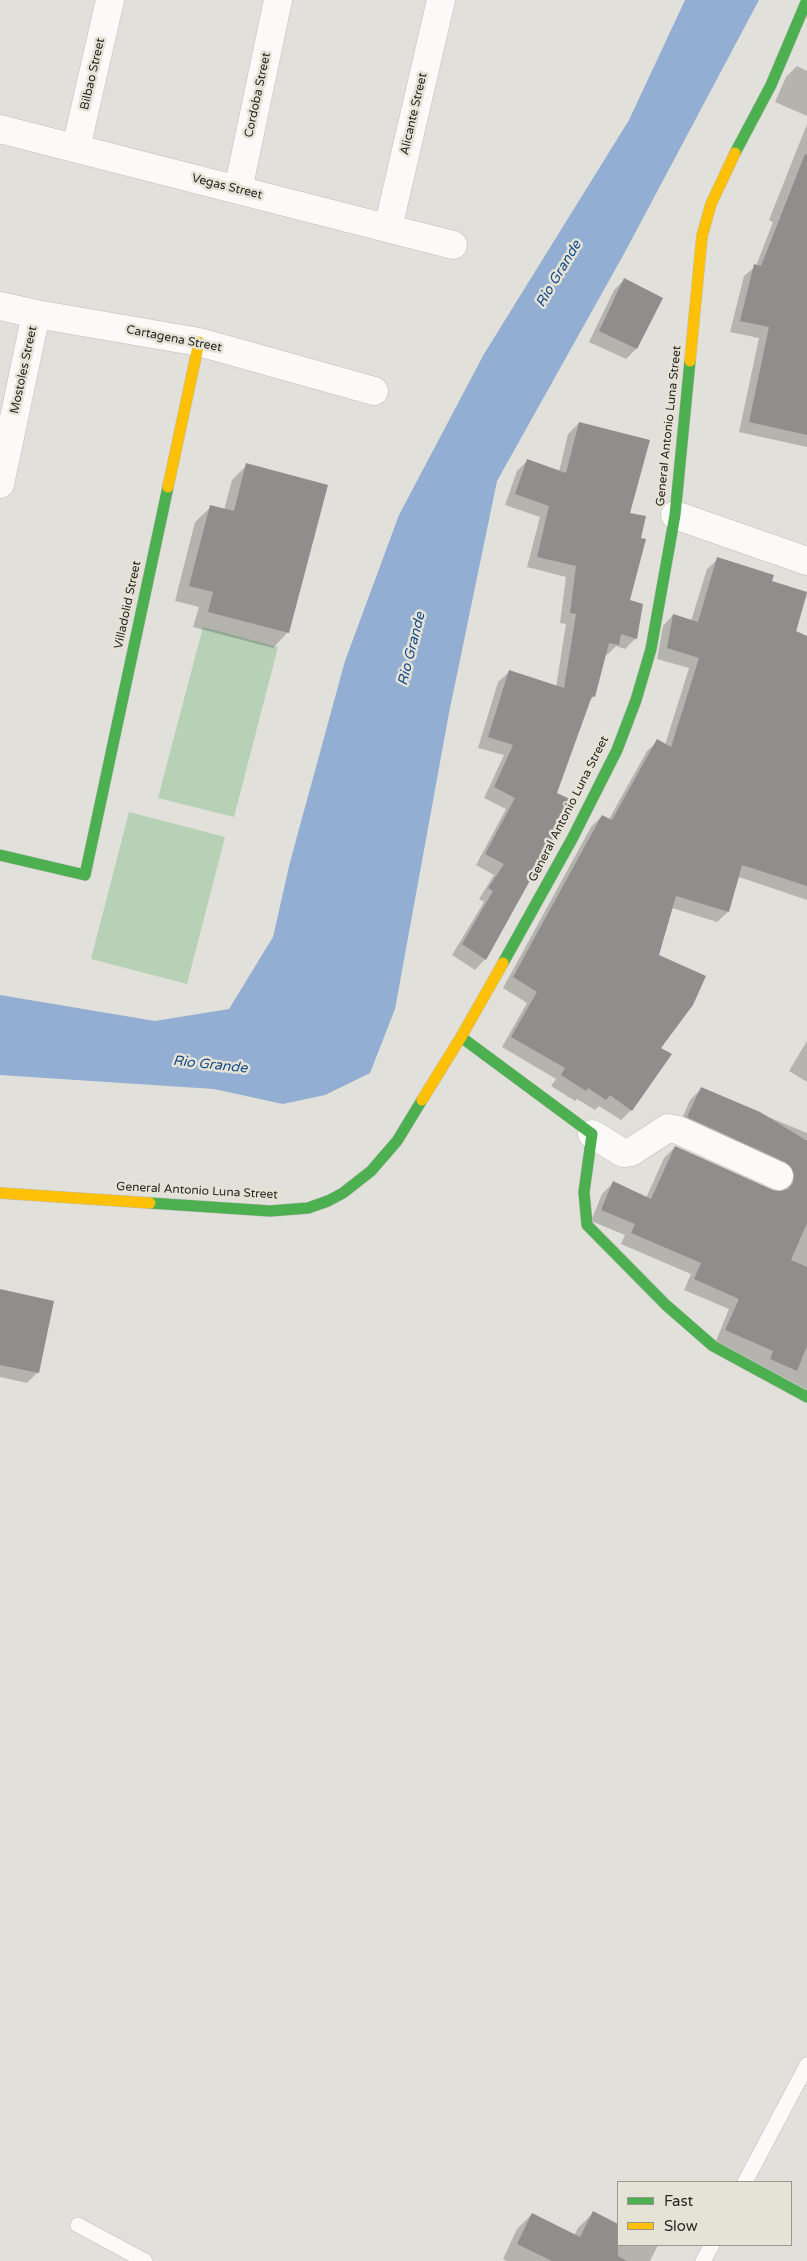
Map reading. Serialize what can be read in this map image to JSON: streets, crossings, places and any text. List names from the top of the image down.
{
  "streets": {
    "main road": ["General Antonio Luna Street", "Villadolid Street"],
    "street": [
      "Bilbao Street",
      "Cordoba Street",
      "Alicante Street",
      "Vegas Street",
      "Cartagena Street",
      "Mostoles Street"
    ]
  },
  "crossings": [
    ["Bilbao Street", "Vegas Street"],
    ["Cordoba Street", "Vegas Street"],
    ["Alicante Street", "Vegas Street"],
    ["Cartagena Street", "Mostoles Street"],
    ["Cartagena Street", "Villadolid Street"]
  ],
  "water": ["Rio Grande"],
  "legend": ["Fast", "Slow"]
}
